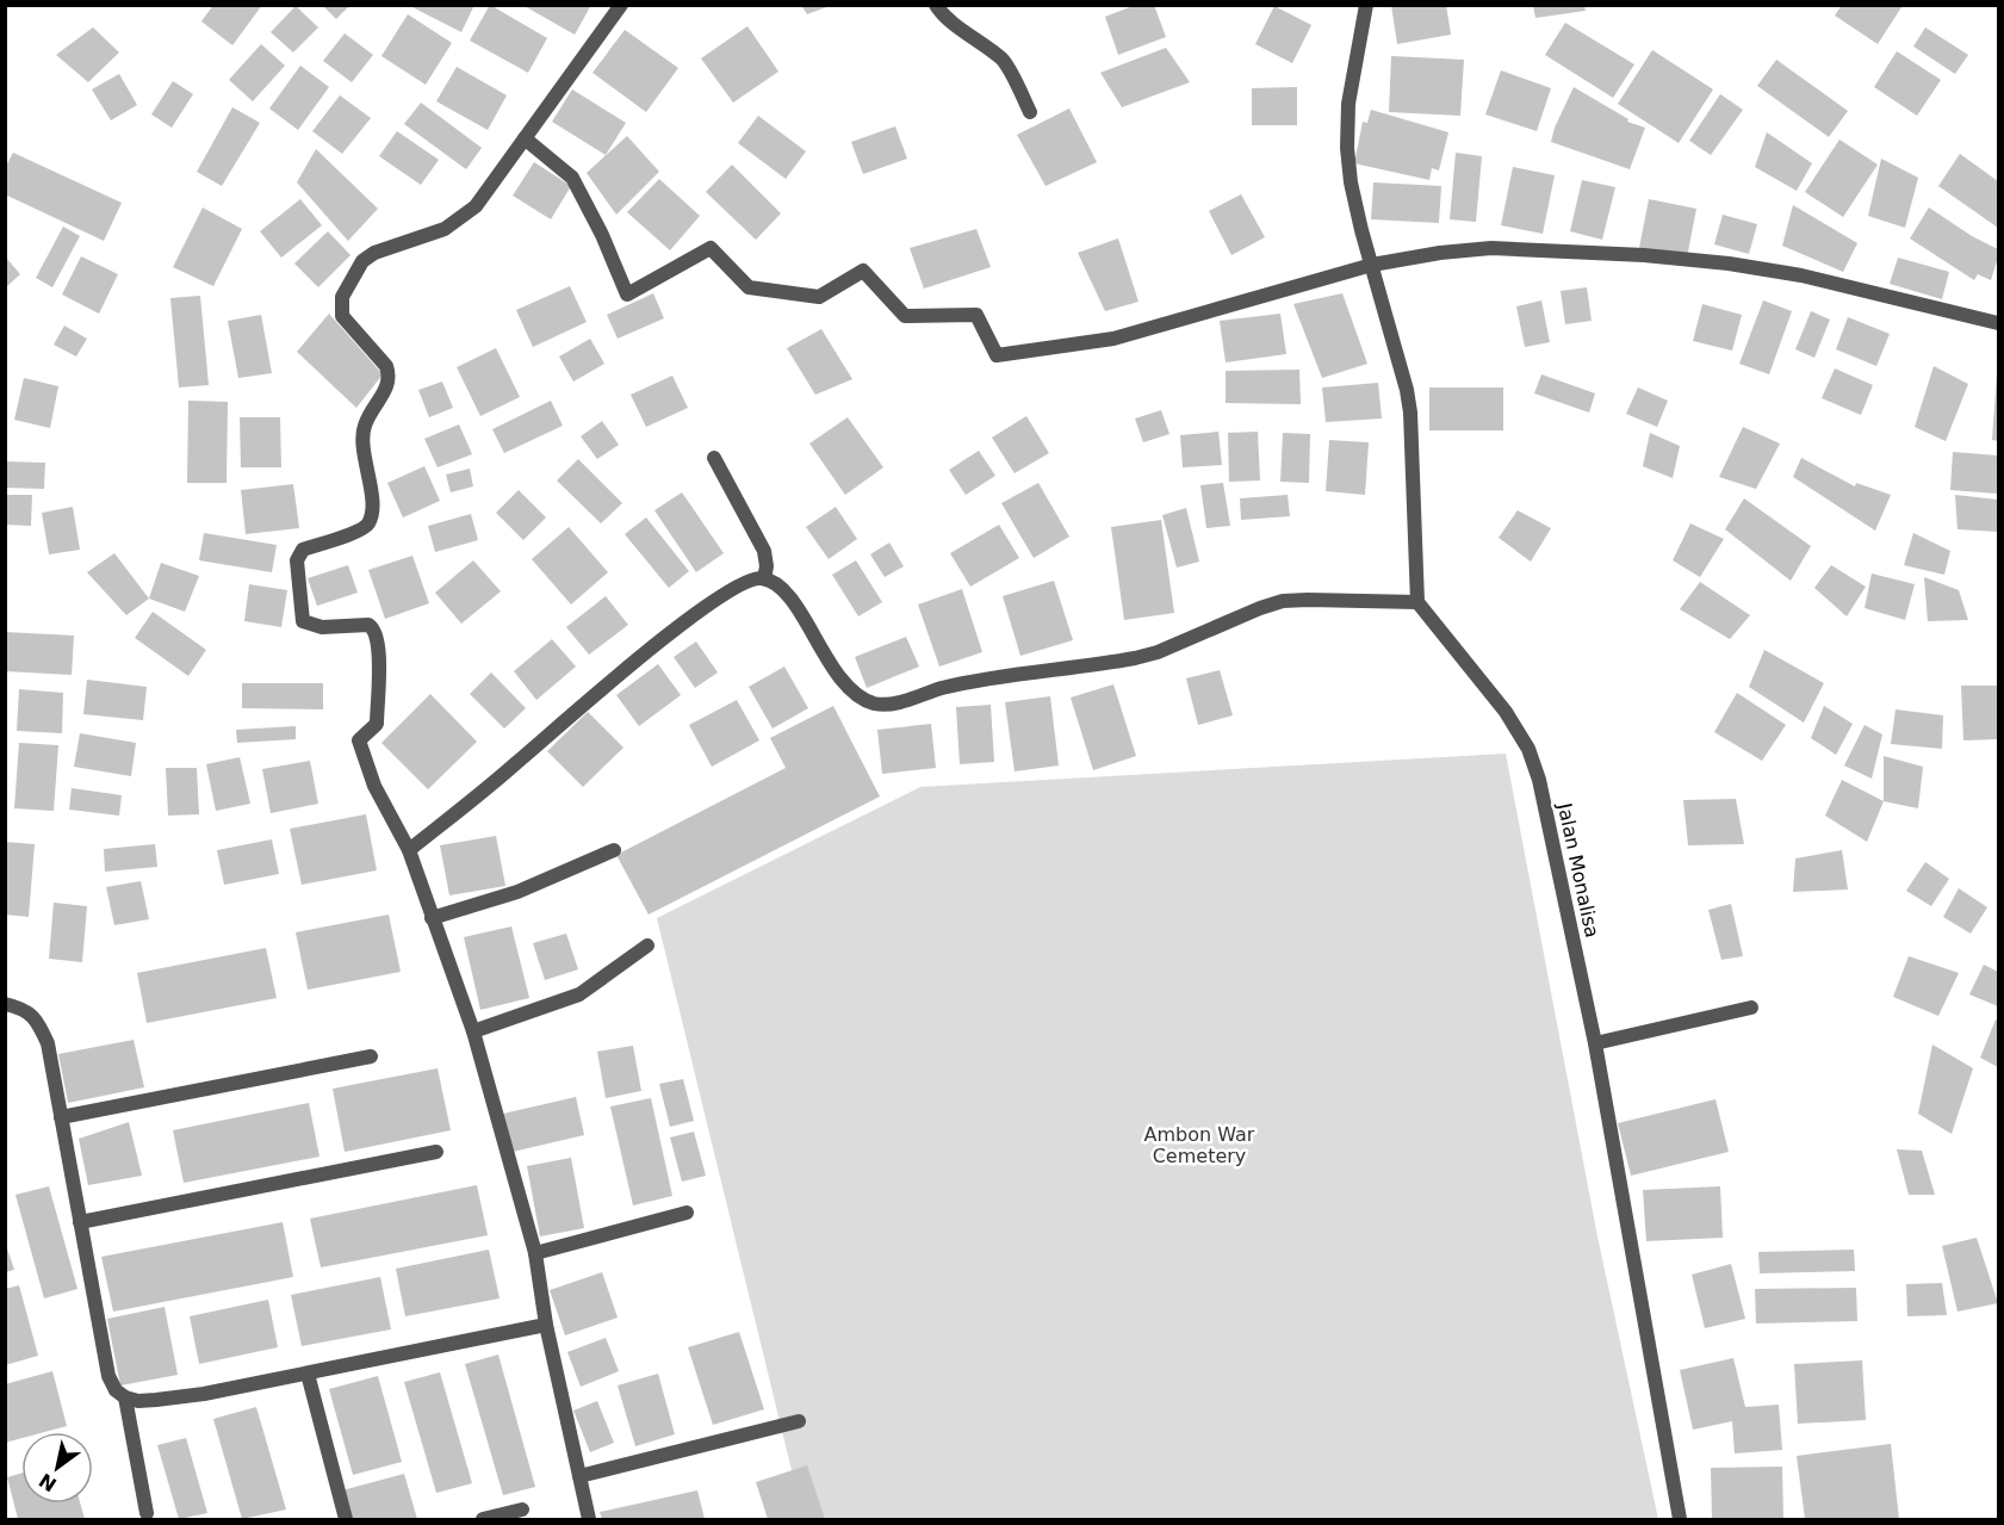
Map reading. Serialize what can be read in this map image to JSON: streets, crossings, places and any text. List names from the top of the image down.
{
  "streets": {
    "street": ["Jalan Monalisa"]
  },
  "parks": ["Ambon War Cemetery"],
  "north": "bottom left"
}
